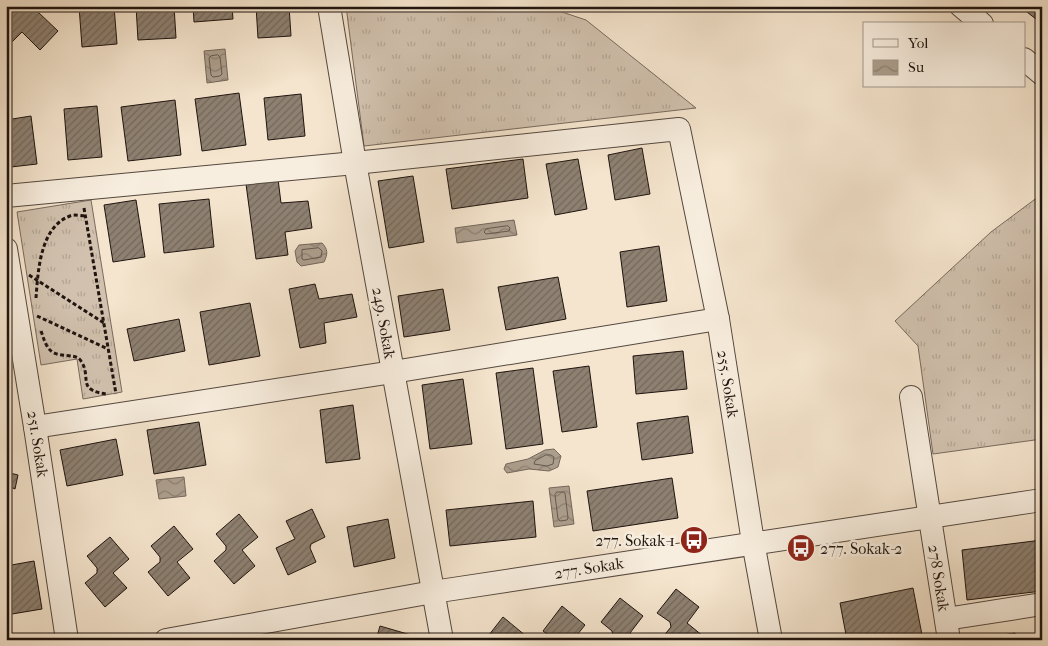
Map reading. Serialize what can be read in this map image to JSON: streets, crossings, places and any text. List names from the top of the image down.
{
  "streets": {
    "street": [
      "249. Sokak",
      "255. Sokak",
      "251. Sokak",
      "277. Sokak",
      "278 Sokak"
    ]
  },
  "crossings": [
    ["249. Sokak", "255. Sokak"],
    ["249. Sokak", "277. Sokak"],
    ["255. Sokak", "277. Sokak"],
    ["277. Sokak", "278 Sokak"]
  ],
  "places": {
    "bus stop": ["277. Sokak-1", "277. Sokak-2"]
  },
  "legend": ["Yol", "Su"]
}
